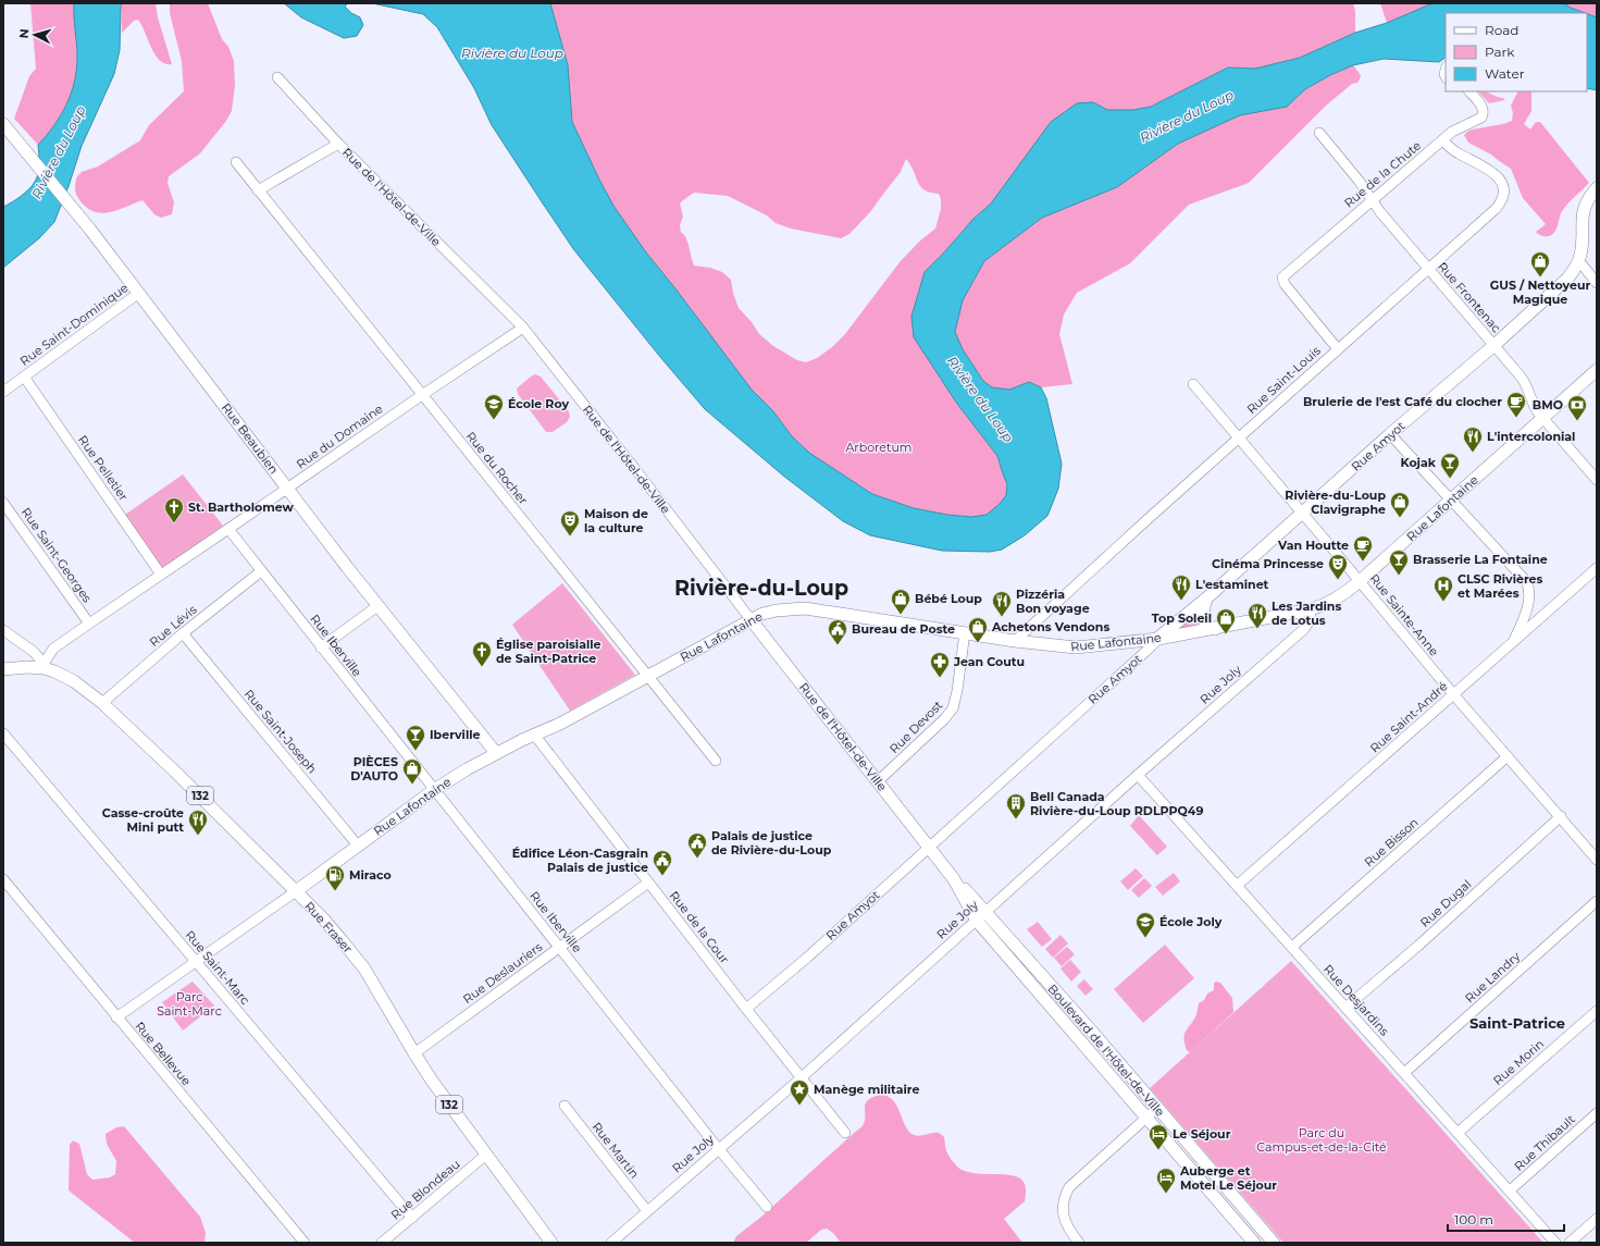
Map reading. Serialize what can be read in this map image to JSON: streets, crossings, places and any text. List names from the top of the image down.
{
  "streets": {
    "main road": [
      "Rue de l'Hôtel-de-Ville",
      "Rue Beaubien",
      "Rue Amyot",
      "Rue Lafontaine",
      "132",
      "Rue Fraser",
      "Boulevard de l'Hôtel-de-Ville"
    ],
    "street": [
      "Rue de la Chute",
      "Rue Frontenac",
      "Rue Saint-Dominique",
      "Rue Saint-Louis",
      "Rue du Domaine",
      "Rue Pelletier",
      "Rue du Rocher",
      "Rue Saint-Georges",
      "Rue Sainte-Anne",
      "Rue Lévis",
      "Rue Iberville",
      "Rue Joly",
      "Rue Saint-André",
      "Rue Devost",
      "Rue Saint-Joseph",
      "Rue Bisson",
      "Rue Dugal",
      "Rue de la Cour",
      "Rue Saint-Marc",
      "Rue Deslauriers",
      "Rue Landry",
      "Rue Desjardins",
      "Rue Bellevue",
      "Rue Morin",
      "Rue Thibault",
      "Rue Martin",
      "Rue Blondeau"
    ]
  },
  "crossings": [
    ["Rue de la Chute", "Rue Frontenac"],
    ["Rue de la Chute", "Rue Saint-Louis"],
    ["Rue de l'Hôtel-de-Ville", "Rue du Domaine"],
    ["Rue de l'Hôtel-de-Ville", "Rue Amyot"],
    ["Rue de l'Hôtel-de-Ville", "Rue Lafontaine"],
    ["Rue de l'Hôtel-de-Ville", "Rue Devost"],
    ["Rue de l'Hôtel-de-Ville", "Boulevard de l'Hôtel-de-Ville"],
    ["Rue Frontenac", "Rue Saint-Louis"],
    ["Rue Frontenac", "Rue Amyot"],
    ["Rue Frontenac", "Rue Lafontaine"],
    ["Rue Saint-Dominique", "Rue Beaubien"],
    ["Rue Saint-Dominique", "Rue Pelletier"],
    ["Rue Saint-Louis", "Rue Lafontaine"],
    ["Rue Saint-Louis", "Rue Sainte-Anne"],
    ["Rue du Domaine", "Rue Beaubien"],
    ["Rue du Domaine", "Rue Pelletier"],
    ["Rue du Domaine", "Rue du Rocher"],
    ["Rue du Domaine", "Rue Saint-Georges"],
    ["Rue du Domaine", "Rue Iberville"],
    ["Rue du Domaine", "132"],
    ["Rue du Domaine", "Rue Fraser"],
    ["Rue Beaubien", "Rue Lafontaine"],
    ["Rue Amyot", "Rue Lafontaine"],
    ["Rue Amyot", "Rue Sainte-Anne"],
    ["Rue Amyot", "Rue de la Cour"],
    ["Rue Amyot", "Boulevard de l'Hôtel-de-Ville"],
    ["Rue du Rocher", "Rue Lafontaine"],
    ["Rue Lafontaine", "Rue Sainte-Anne"],
    ["Rue Lafontaine", "Rue Iberville"],
    ["Rue Lafontaine", "Rue Joly"],
    ["Rue Lafontaine", "Rue Devost"],
    ["Rue Lafontaine", "Rue Saint-Joseph"],
    ["Rue Lafontaine", "Rue Fraser"],
    ["Rue Lafontaine", "Rue de la Cour"],
    ["Rue Lafontaine", "Rue Saint-Marc"],
    ["Rue Lafontaine", "Rue Bellevue"],
    ["Rue Sainte-Anne", "Rue Saint-André"],
    ["Rue Sainte-Anne", "Rue Bisson"],
    ["Rue Sainte-Anne", "Rue Dugal"],
    ["Rue Lévis", "Rue Iberville"],
    ["Rue Lévis", "Rue Saint-Joseph"],
    ["Rue Lévis", "Rue Fraser"],
    ["Rue Iberville", "Rue Joly"],
    ["Rue Iberville", "Rue Deslauriers"],
    ["Rue Joly", "Rue de la Cour"],
    ["Rue Joly", "Rue Desjardins"],
    ["Rue Joly", "Boulevard de l'Hôtel-de-Ville"],
    ["Rue Joly", "Rue Martin"],
    ["Rue Saint-André", "Rue Desjardins"],
    ["132", "Rue Fraser"],
    ["Rue Bisson", "Rue Desjardins"],
    ["Rue Dugal", "Rue Desjardins"],
    ["Rue Fraser", "Rue Deslauriers"],
    ["Rue Fraser", "Rue Blondeau"],
    ["Rue de la Cour", "Rue Deslauriers"],
    ["Rue Saint-Marc", "Rue Blondeau"],
    ["Rue Landry", "Rue Desjardins"],
    ["Rue Desjardins", "Rue Morin"],
    ["Rue Desjardins", "Rue Thibault"]
  ],
  "districts": ["Rivière-du-Loup", "Saint-Patrice"],
  "water": ["Rivière du Loup"],
  "parks": ["Arboretum", "Parc Saint-Marc", "Parc du Campus-et-de-la-Cité"],
  "places": {
    "shop": [
      "GUS / Nettoyeur Magique",
      "Rivière-du-Loup Clavigraphe",
      "Bébé Loup",
      "Top Soleil",
      "Achetons Vendons",
      "PIÈCES D'AUTO"
    ],
    "cafe": ["Brulerie de l'est Café du clocher", "Van Houtte"],
    "school or university": ["École Roy", "École Joly"],
    "bank": ["BMO"],
    "restaurant": [
      "L'intercolonial",
      "L'estaminet",
      "Pizzéria Bon voyage",
      "Les Jardins de Lotus",
      "Casse-croûte Mini putt"
    ],
    "bar": ["Kojak", "Brasserie La Fontaine", "Iberville"],
    "church": ["St. Bartholomew", "Église paroisialle de Saint-Patrice"],
    "theatre": ["Maison de la culture", "Cinéma Princesse"],
    "hospital": ["CLSC Rivières et Marées"],
    "public building": ["Bureau de Poste", "Palais de justice de Rivière-du-Loup", "Édifice Léon-Casgrain Palais de justice"],
    "pharmacy": ["Jean Coutu"],
    "building": ["Bell Canada Rivière-du-Loup RDLPPQ49"],
    "fuel station": ["Miraco"],
    "place": ["Manège militaire"],
    "hotel": ["Le Séjour", "Auberge et Motel Le Séjour"]
  },
  "legend": ["Road", "Park", "Water"],
  "scale_bar": "100 m",
  "north": "left"
}
